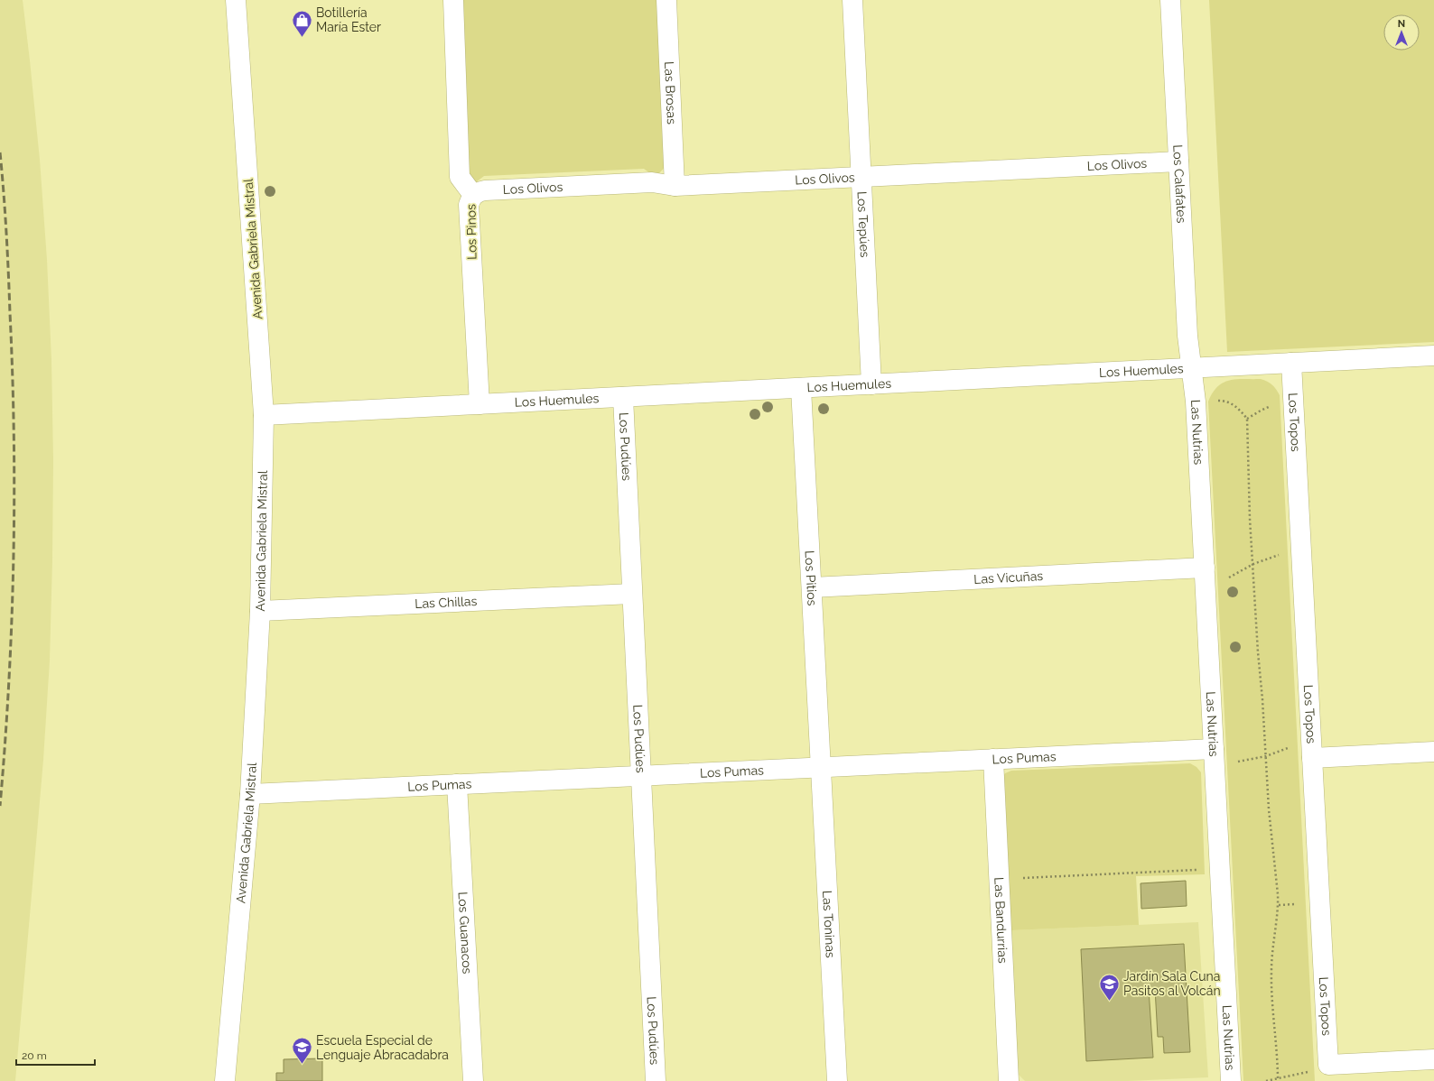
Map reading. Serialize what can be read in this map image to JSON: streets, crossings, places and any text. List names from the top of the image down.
{
  "streets": {
    "street": [
      "Las Brosas",
      "Los Olivos",
      "Los Calafates",
      "Los Tepúes",
      "Los Pinos",
      "Avenida Gabriela Mistral",
      "Los Huemules",
      "Los Topos",
      "Las Nutrias",
      "Los Pudúes",
      "Los Pitios",
      "Las Vicuñas",
      "Las Chillas",
      "Los Pumas",
      "Las Bandurrias",
      "Las Toninas",
      "Los Guanacos"
    ]
  },
  "crossings": [
    ["Las Brosas", "Los Olivos"],
    ["Los Olivos", "Los Calafates"],
    ["Los Olivos", "Los Tepúes"],
    ["Los Olivos", "Los Pinos"],
    ["Los Calafates", "Los Huemules"],
    ["Los Calafates", "Las Nutrias"],
    ["Los Tepúes", "Los Huemules"],
    ["Los Pinos", "Los Huemules"],
    ["Avenida Gabriela Mistral", "Los Huemules"],
    ["Avenida Gabriela Mistral", "Las Chillas"],
    ["Avenida Gabriela Mistral", "Los Pumas"],
    ["Los Huemules", "Los Topos"],
    ["Los Huemules", "Las Nutrias"],
    ["Los Huemules", "Los Pudúes"],
    ["Los Huemules", "Los Pitios"],
    ["Las Nutrias", "Las Vicuñas"],
    ["Las Nutrias", "Los Pumas"],
    ["Los Pudúes", "Las Chillas"],
    ["Los Pudúes", "Los Pumas"],
    ["Los Pitios", "Las Vicuñas"],
    ["Los Pitios", "Los Pumas"],
    ["Los Pitios", "Las Toninas"],
    ["Los Pumas", "Las Bandurrias"],
    ["Los Pumas", "Las Toninas"],
    ["Los Pumas", "Los Guanacos"]
  ],
  "places": {
    "shop": ["Botillería María Ester"],
    "school or university": ["Jardín Sala Cuna Pasitos al Volcán", "Escuela Especial de Lenguaje Abracadabra"]
  },
  "scale_bar": "20 m",
  "north": "top"
}
